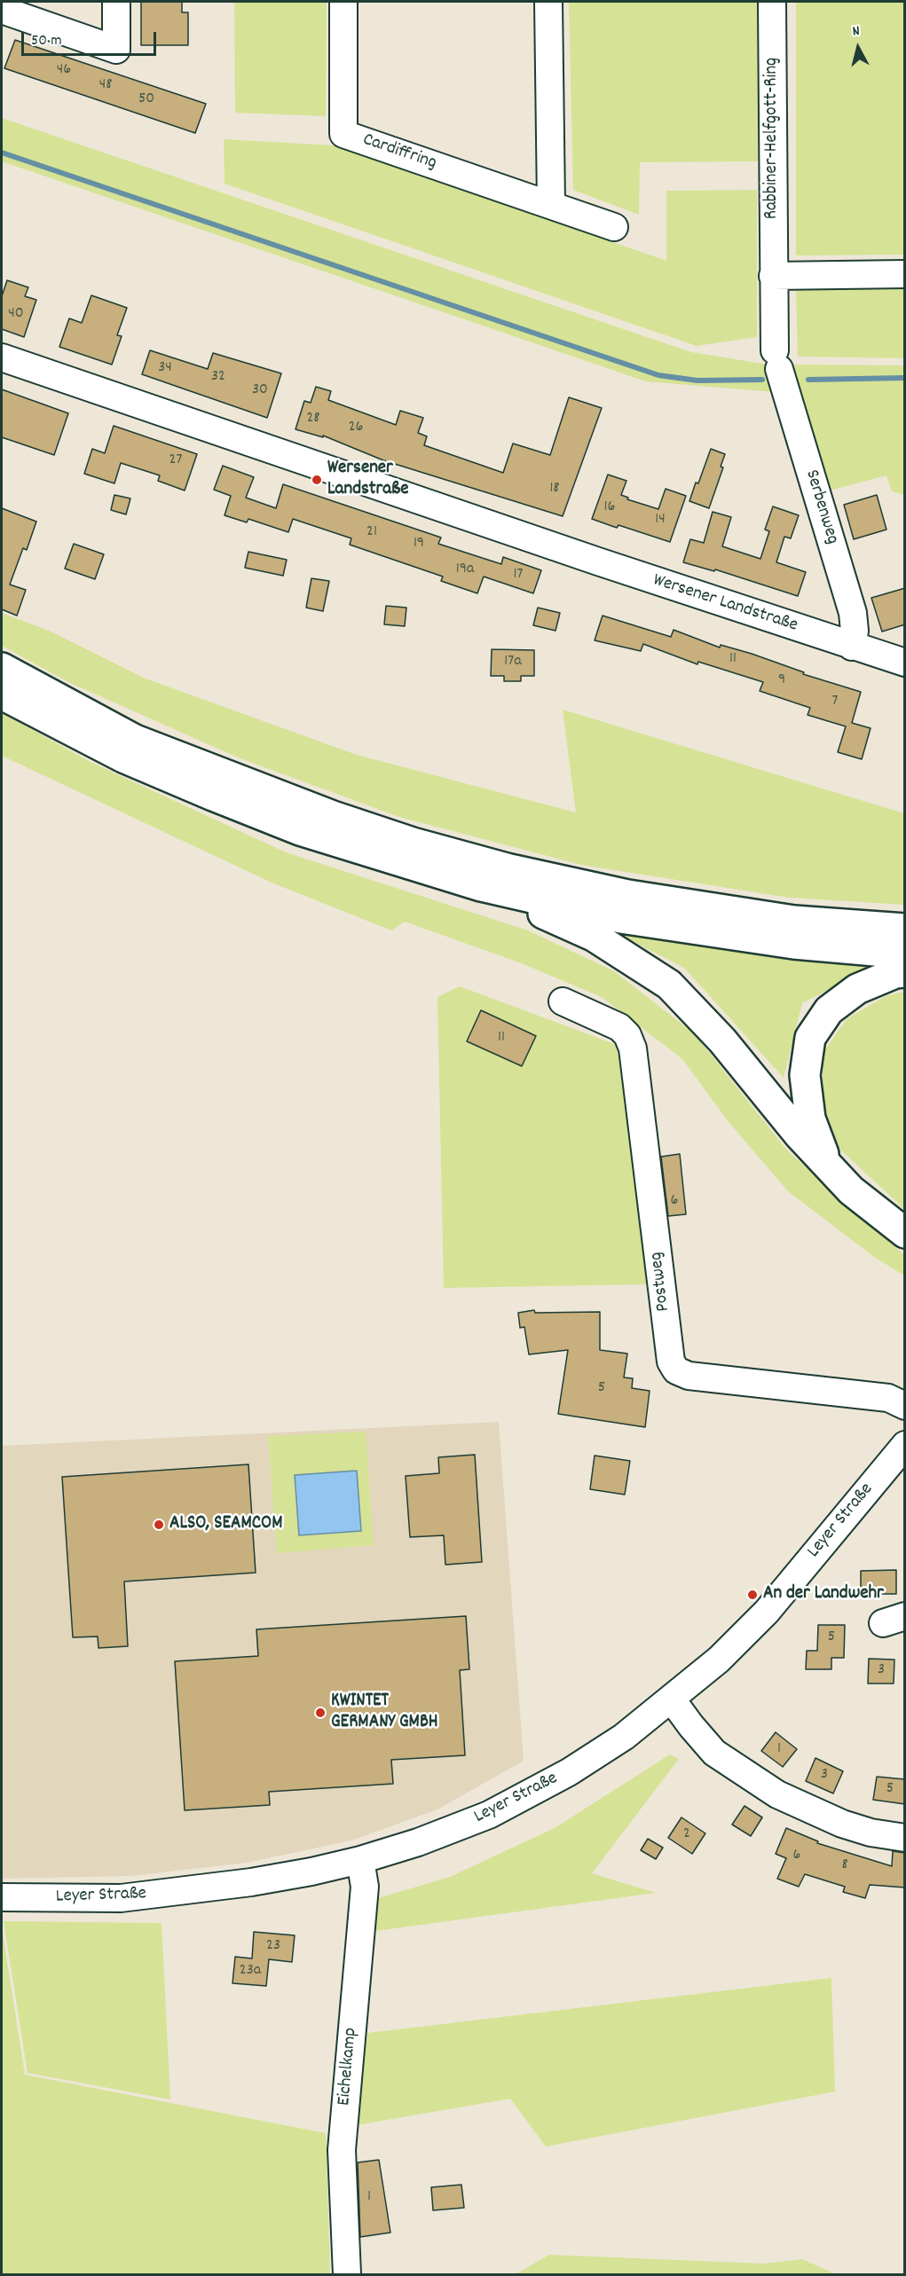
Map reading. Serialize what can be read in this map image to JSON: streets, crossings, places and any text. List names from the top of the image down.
{
  "streets": {
    "street": [
      "Rabbiner-Helfgott-Ring",
      "Cardiffring",
      "Serbenweg",
      "Wersener Landstraße",
      "Postweg",
      "Leyer Straße",
      "Eichelkamp"
    ]
  },
  "crossings": [
    ["Rabbiner-Helfgott-Ring", "Serbenweg"],
    ["Serbenweg", "Wersener Landstraße"],
    ["Leyer Straße", "Eichelkamp"]
  ],
  "places": [
    "Wersener Landstraße",
    "ALSO, SEAMCOM",
    "An der Landwehr",
    "KWINTET GERMANY GMBH"
  ],
  "house_numbers": [
    "46",
    "48",
    "50",
    "40",
    "34",
    "32",
    "30",
    "28",
    "26",
    "27",
    "18",
    "16",
    "14",
    "21",
    "19",
    "19a",
    "17",
    "11",
    "17a",
    "9",
    "7",
    "11",
    "6",
    "5",
    "5",
    "3",
    "1",
    "3",
    "5",
    "2",
    "6",
    "8",
    "23",
    "23a",
    "1"
  ],
  "scale_bar": "50 m",
  "north": "top"
}
